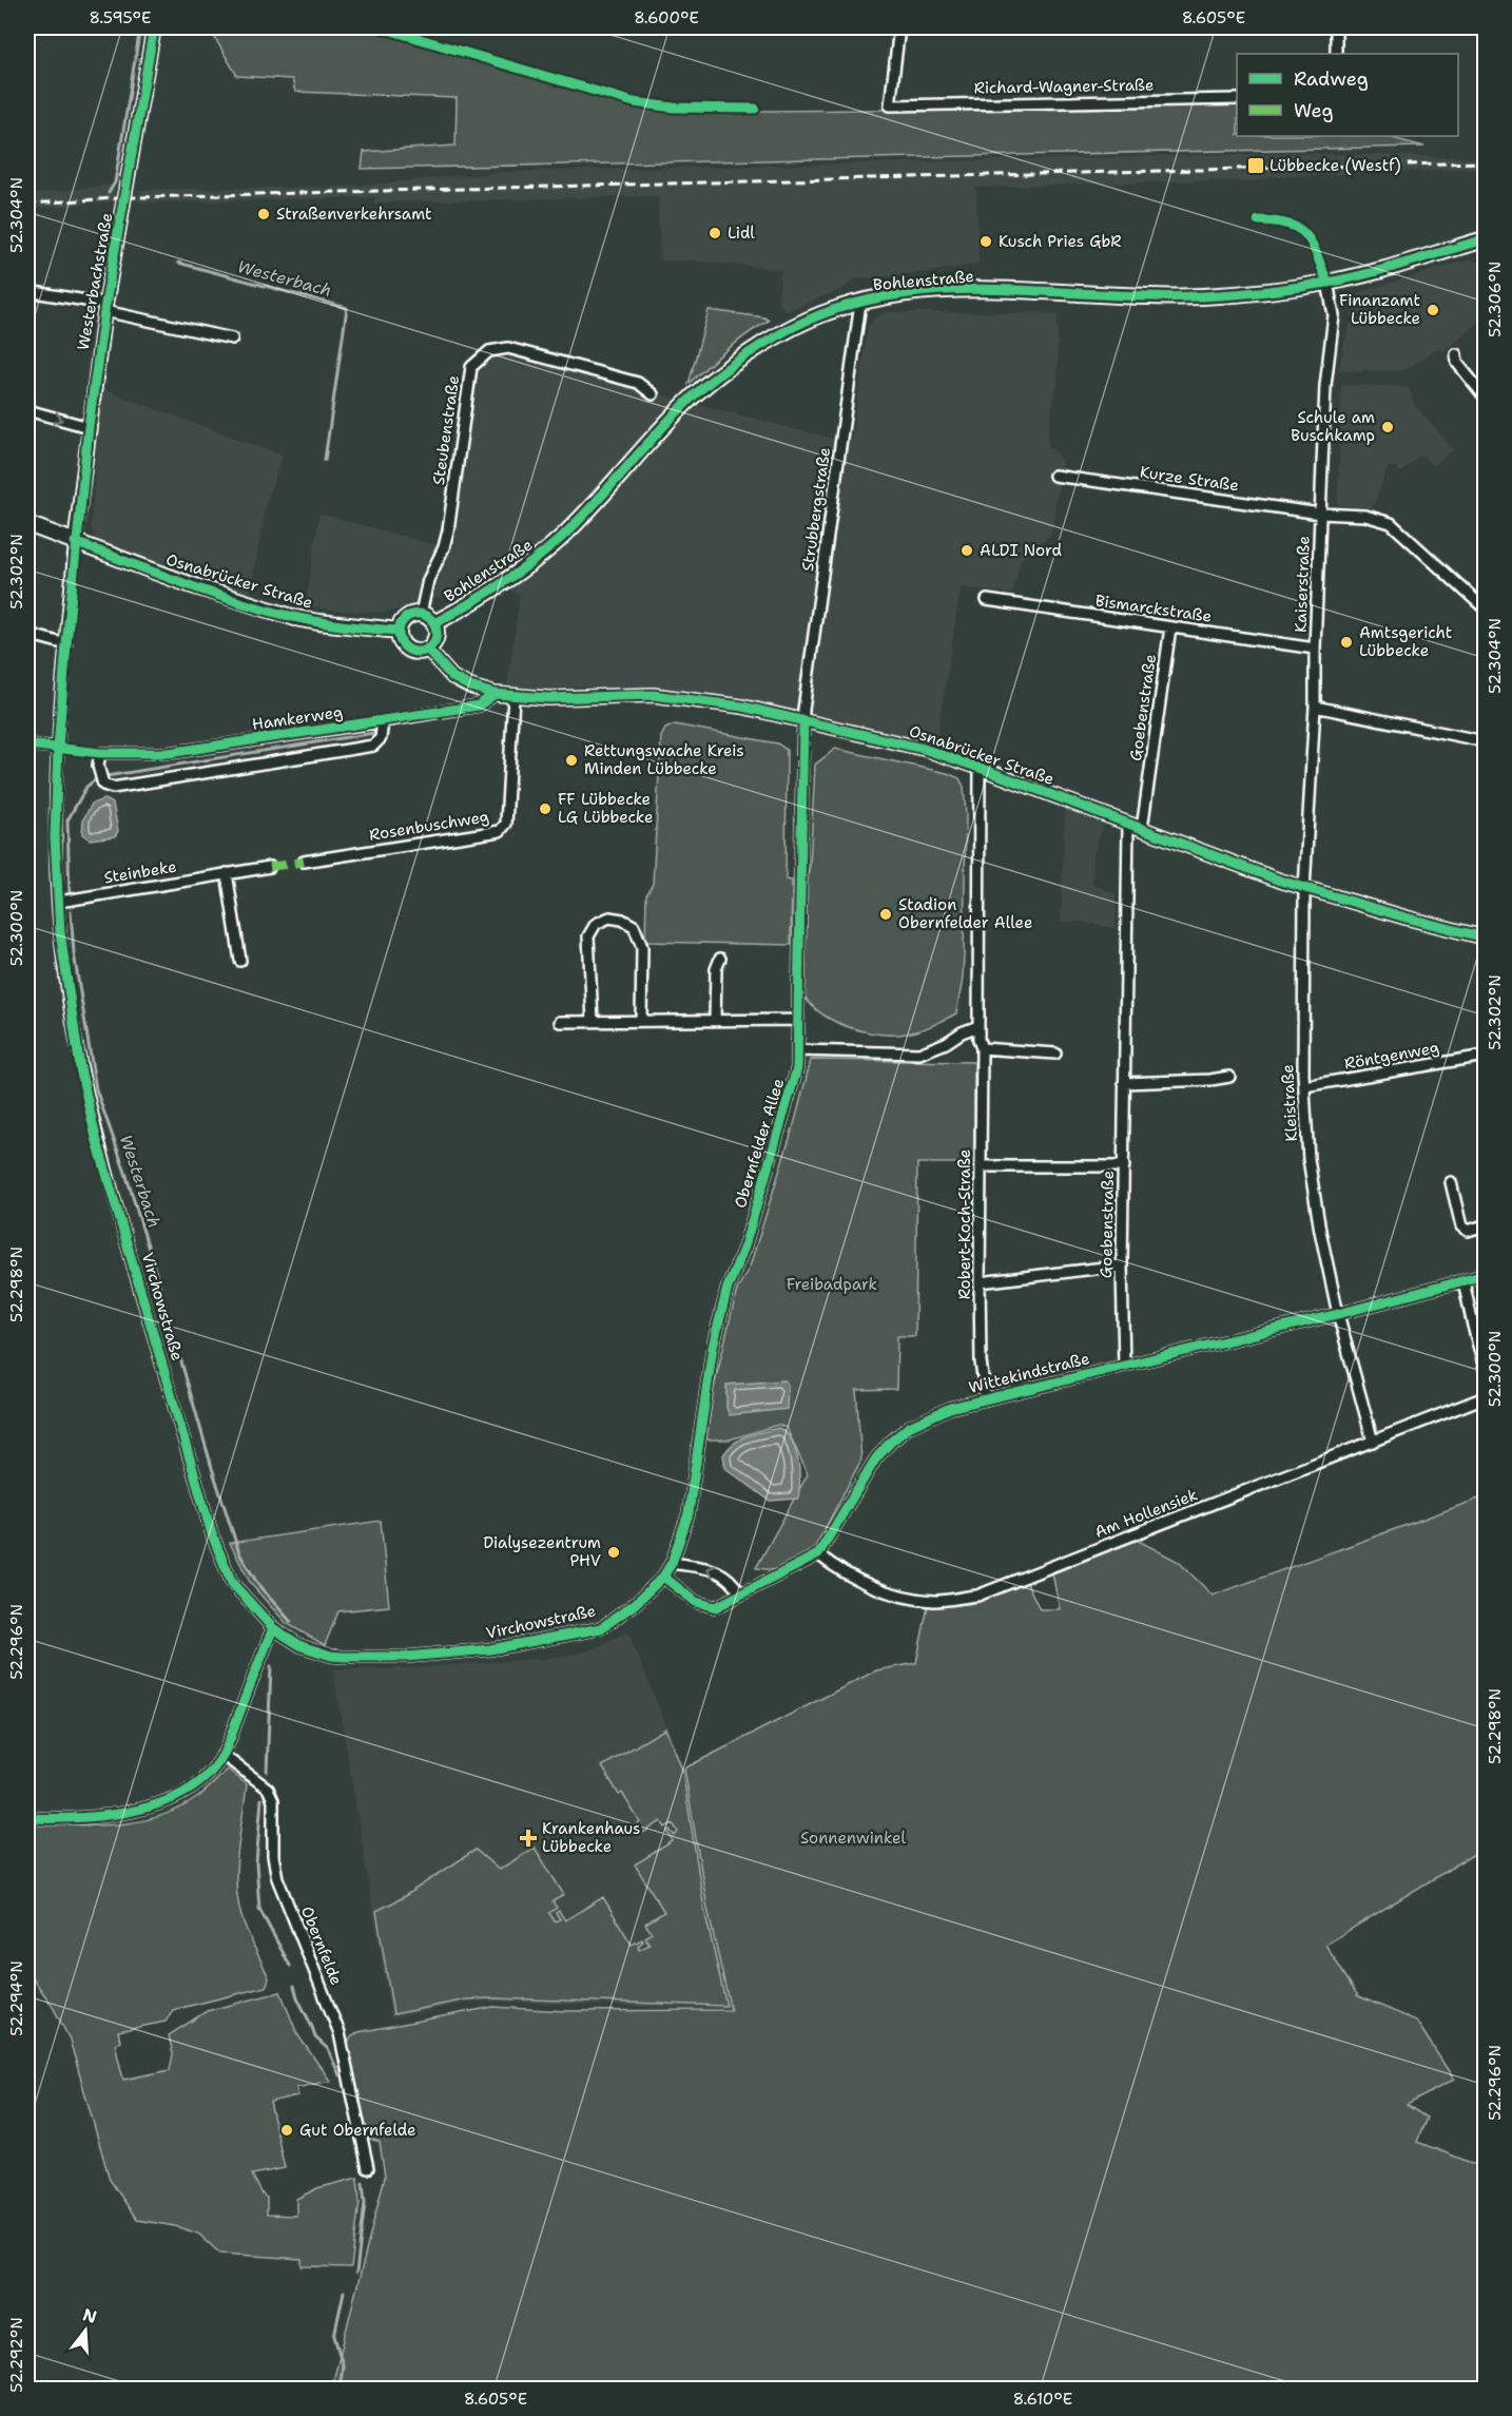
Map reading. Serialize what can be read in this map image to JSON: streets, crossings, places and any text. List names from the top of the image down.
{
  "streets": {
    "main road": ["Bohlenstraße", "Osnabrücker Straße"],
    "street": [
      "Richard-Wagner-Straße",
      "Westerbachstraße",
      "Steubenstraße",
      "Kurze Straße",
      "Strubbergstraße",
      "Kaiserstraße",
      "Bismarckstraße",
      "Goebenstraße",
      "Hamkerweg",
      "Rosenbuschweg",
      "Steinbeke",
      "Röntgenweg",
      "Kleistraße",
      "Obernfelder Allee",
      "Robert-Koch-Straße",
      "Virchowstraße",
      "Wittekindstraße",
      "Am Hollensiek",
      "Obernfelde"
    ]
  },
  "crossings": [
    ["Bohlenstraße", "Steubenstraße"],
    ["Bohlenstraße", "Strubbergstraße"],
    ["Bohlenstraße", "Osnabrücker Straße"],
    ["Bohlenstraße", "Kaiserstraße"],
    ["Westerbachstraße", "Osnabrücker Straße"],
    ["Westerbachstraße", "Virchowstraße"],
    ["Steubenstraße", "Osnabrücker Straße"],
    ["Kurze Straße", "Kaiserstraße"],
    ["Strubbergstraße", "Osnabrücker Straße"],
    ["Strubbergstraße", "Obernfelder Allee"],
    ["Osnabrücker Straße", "Kaiserstraße"],
    ["Osnabrücker Straße", "Goebenstraße"],
    ["Osnabrücker Straße", "Hamkerweg"],
    ["Osnabrücker Straße", "Rosenbuschweg"],
    ["Osnabrücker Straße", "Kleistraße"],
    ["Osnabrücker Straße", "Obernfelder Allee"],
    ["Osnabrücker Straße", "Robert-Koch-Straße"],
    ["Osnabrücker Straße", "Virchowstraße"],
    ["Kaiserstraße", "Bismarckstraße"],
    ["Kaiserstraße", "Kleistraße"],
    ["Bismarckstraße", "Goebenstraße"],
    ["Goebenstraße", "Wittekindstraße"],
    ["Steinbeke", "Virchowstraße"],
    ["Röntgenweg", "Kleistraße"],
    ["Kleistraße", "Wittekindstraße"],
    ["Kleistraße", "Am Hollensiek"],
    ["Obernfelder Allee", "Virchowstraße"],
    ["Robert-Koch-Straße", "Wittekindstraße"],
    ["Wittekindstraße", "Am Hollensiek"]
  ],
  "water": ["Westerbach"],
  "parks": ["Freibadpark", "Sonnenwinkel"],
  "places": {
    "transit": ["Lübbecke (Westf)"],
    "other": [
      "Straßenverkehrsamt",
      "Lidl",
      "Kusch Pries GbR",
      "Finanzamt Lübbecke",
      "Schule am Buschkamp",
      "ALDI Nord",
      "Amtsgericht Lübbecke",
      "Rettungswache Kreis Minden Lübbecke",
      "FF Lübbecke LG Lübbecke",
      "Stadion Obernfelder Allee",
      "Dialysezentrum PHV",
      "Gut Obernfelde"
    ],
    "health": ["Krankenhaus Lübbecke"]
  },
  "legend": ["Radweg", "Weg"],
  "north": "top",
  "coordinates": [
    "8.595°E",
    "8.600°E",
    "8.605°E",
    "52.304°N",
    "52.306°N",
    "52.302°N",
    "52.300°N",
    "52.298°N",
    "52.296°N",
    "52.294°N",
    "52.292°N",
    "8.610°E"
  ]
}
